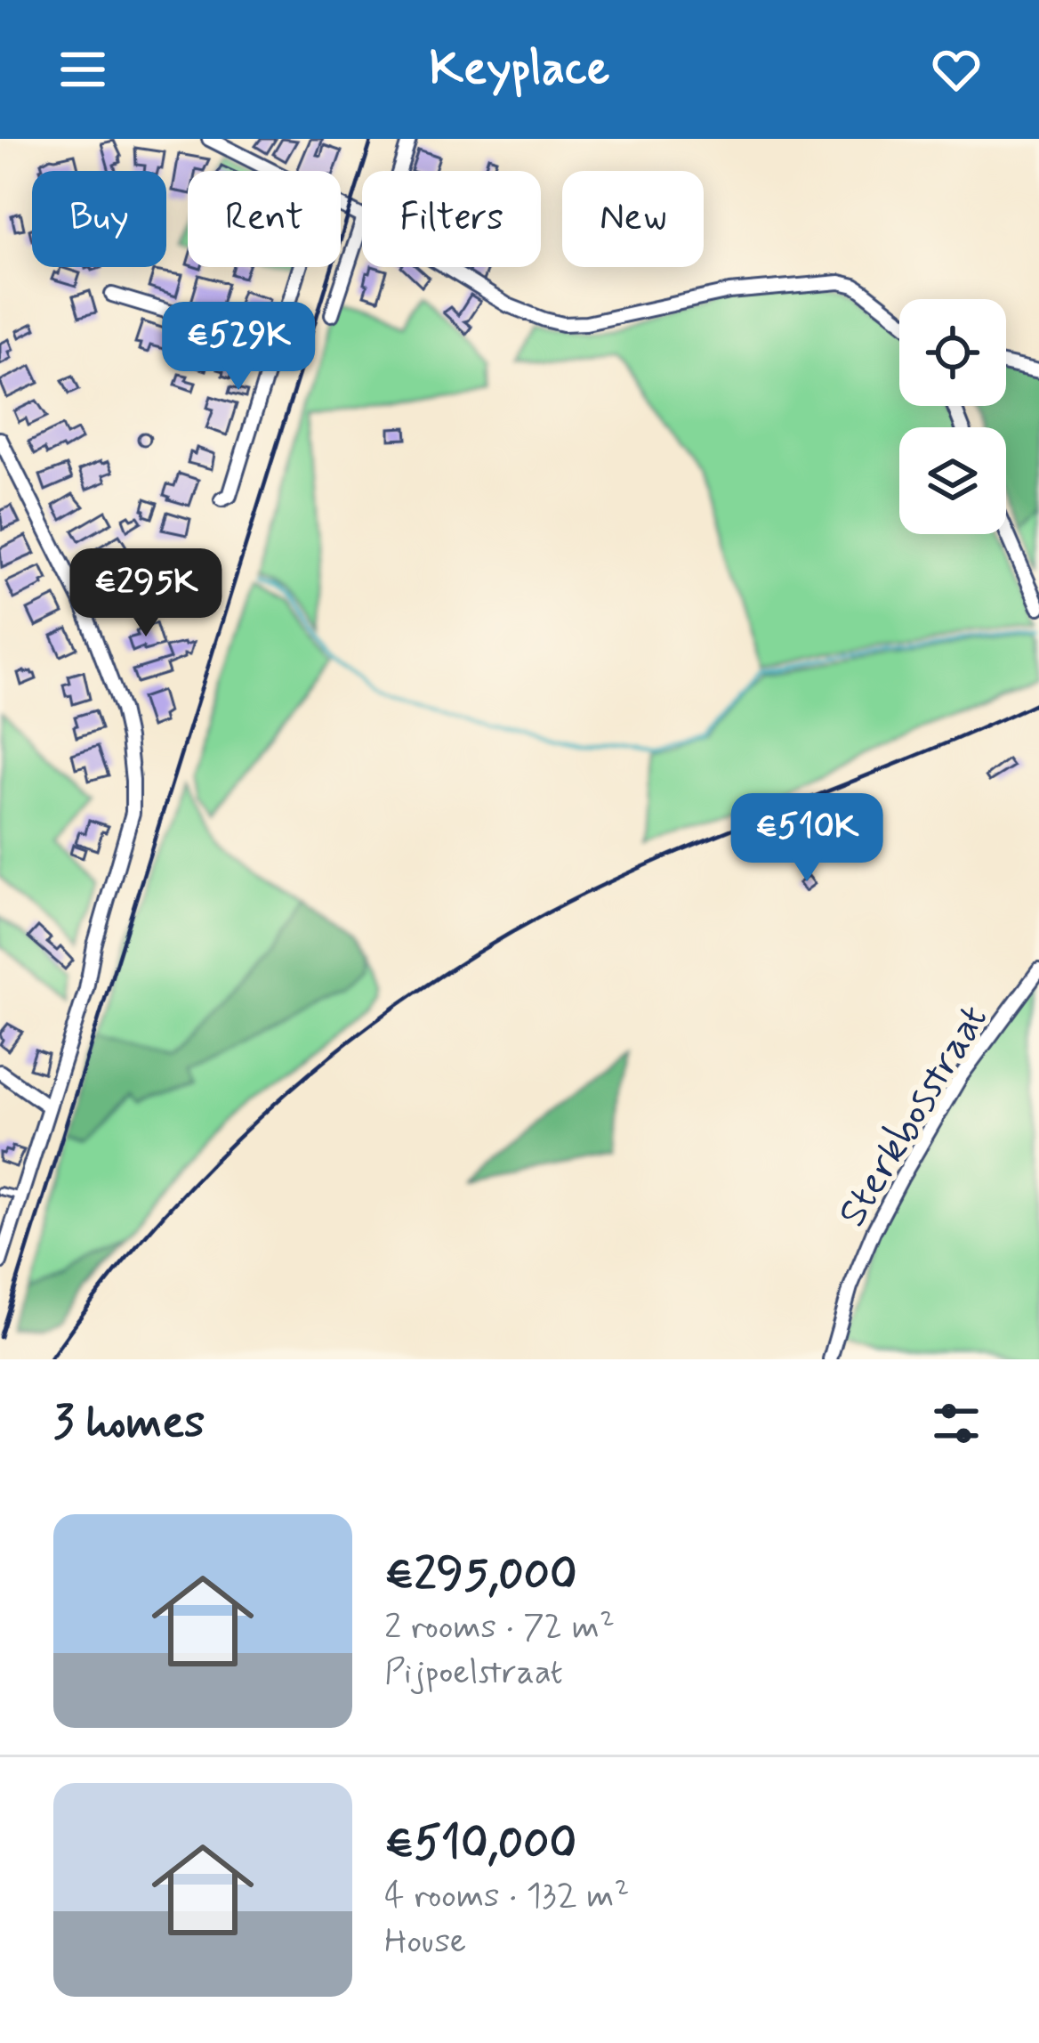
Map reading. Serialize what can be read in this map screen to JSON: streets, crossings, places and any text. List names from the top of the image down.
{
  "streets": {
    "street": ["Sterkbosstraat"]
  },
  "page": {
    "header": "Keyplace",
    "chip": [
      "Buy",
      "Rent",
      "Filters",
      "New"
    ],
    "price": ["€529K", "€295K", "€510K"],
    "heading": "3 homes",
    "list": [
      {
        "name": "€295,000",
        "note": "2 rooms · 72 m² · Pijpoelstraat"
      },
      {
        "name": "€510,000",
        "note": "4 rooms · 132 m² · House"
      }
    ]
  }
}
